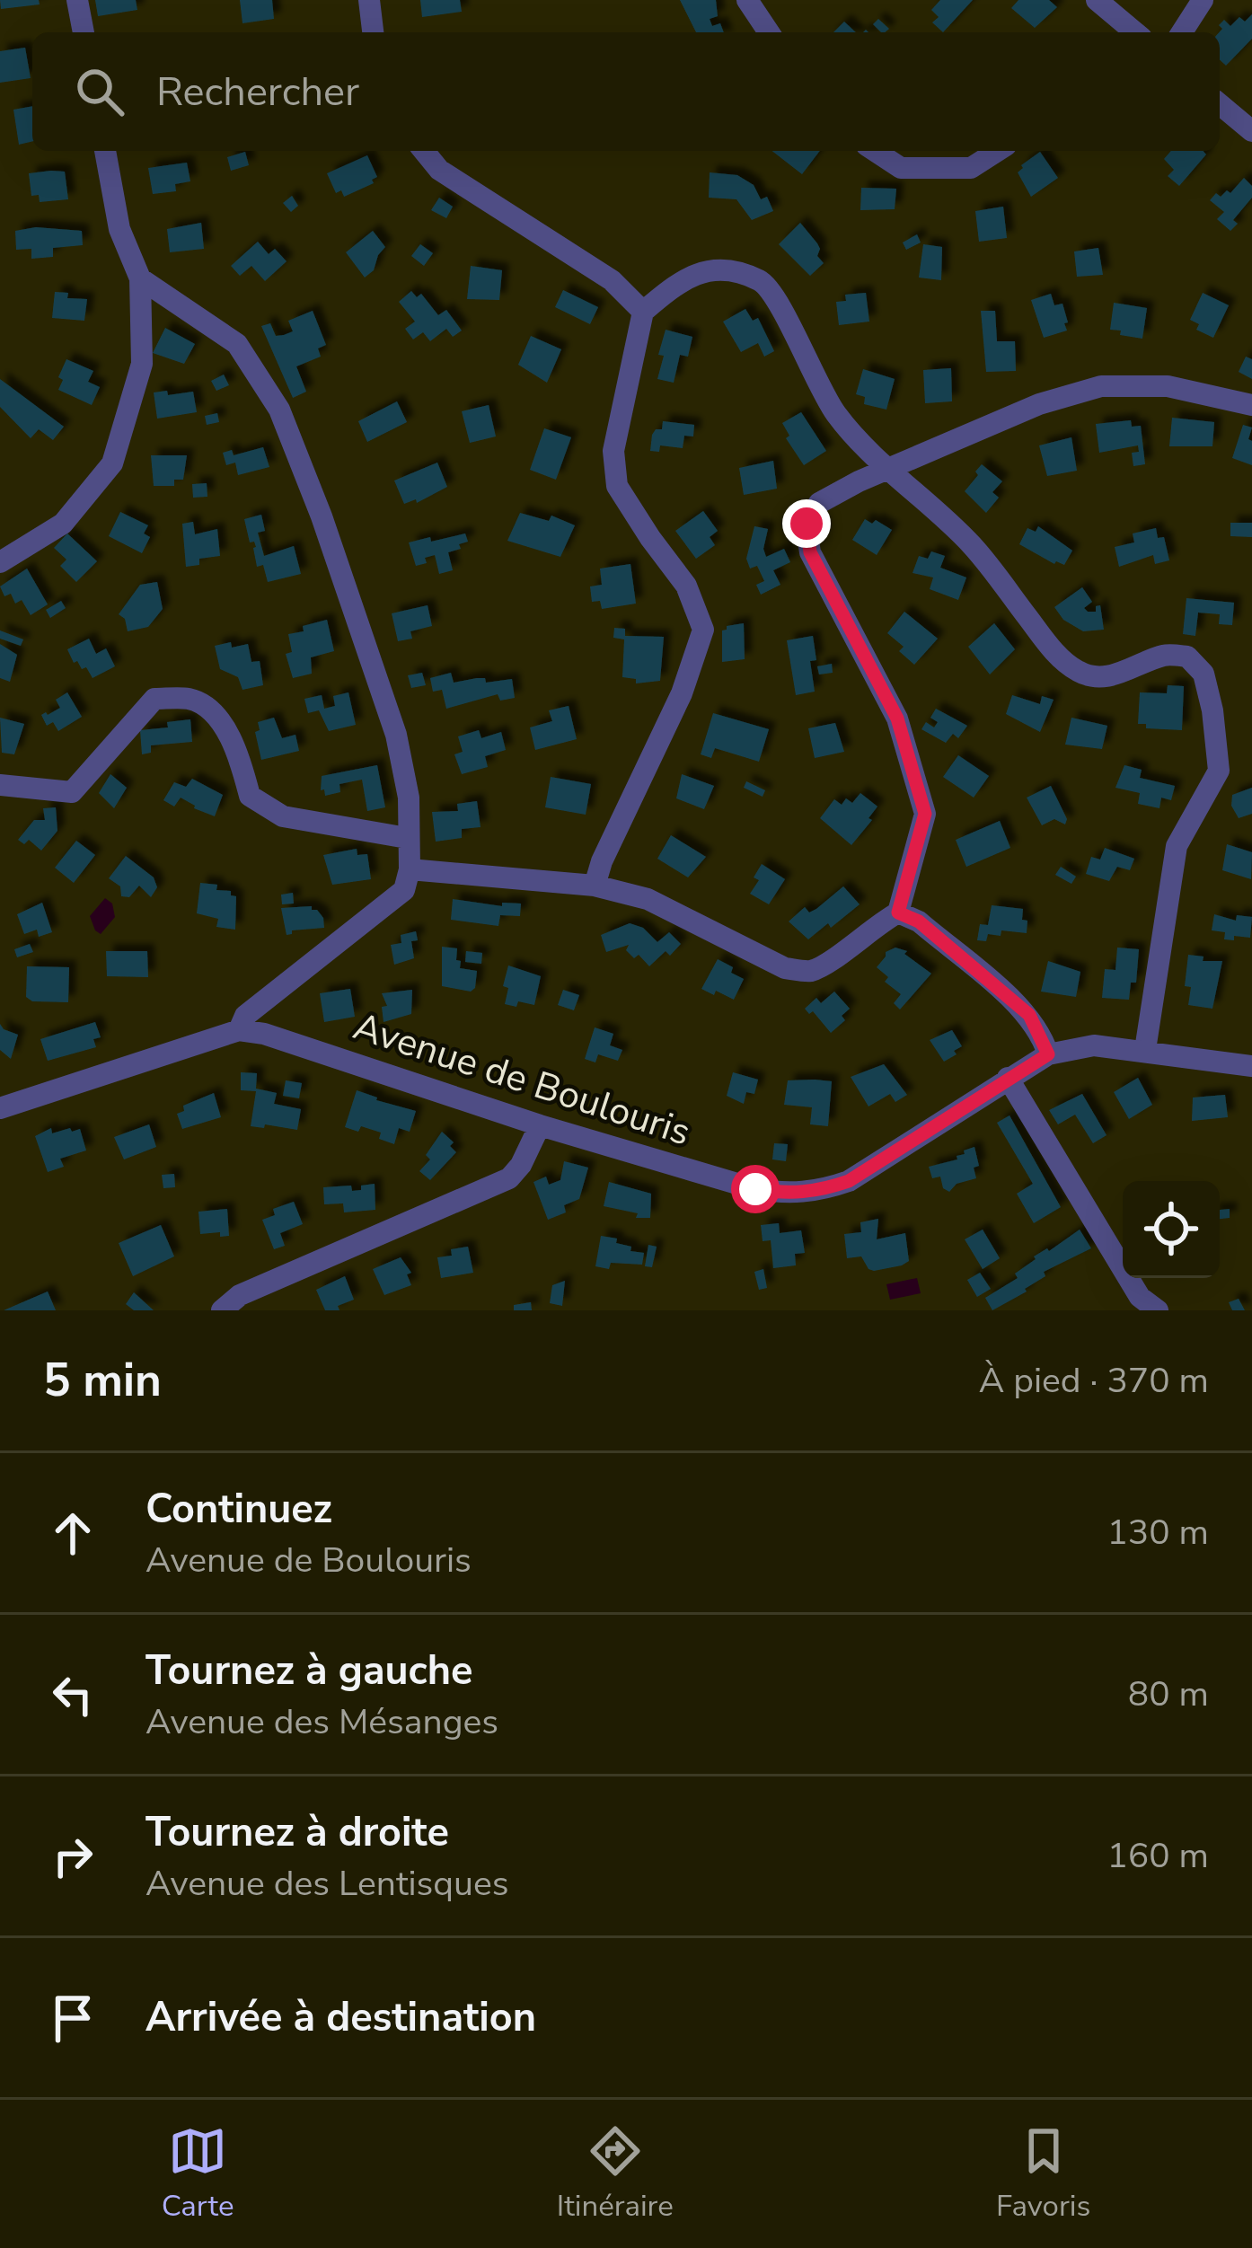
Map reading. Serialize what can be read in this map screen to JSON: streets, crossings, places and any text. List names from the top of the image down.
{
  "streets": {
    "street": ["Avenue de Boulouris"]
  },
  "page": {
    "search": "Rechercher",
    "heading": ["5 min", "À pied · 370 m"],
    "list": [
      ["Continuez", "Avenue de Boulouris", "130 m"],
      ["Tournez à gauche", "Avenue des Mésanges", "80 m"],
      ["Tournez à droite", "Avenue des Lentisques", "160 m"],
      "Arrivée à destination"
    ],
    "nav": ["Carte", "Itinéraire", "Favoris"]
  }
}
